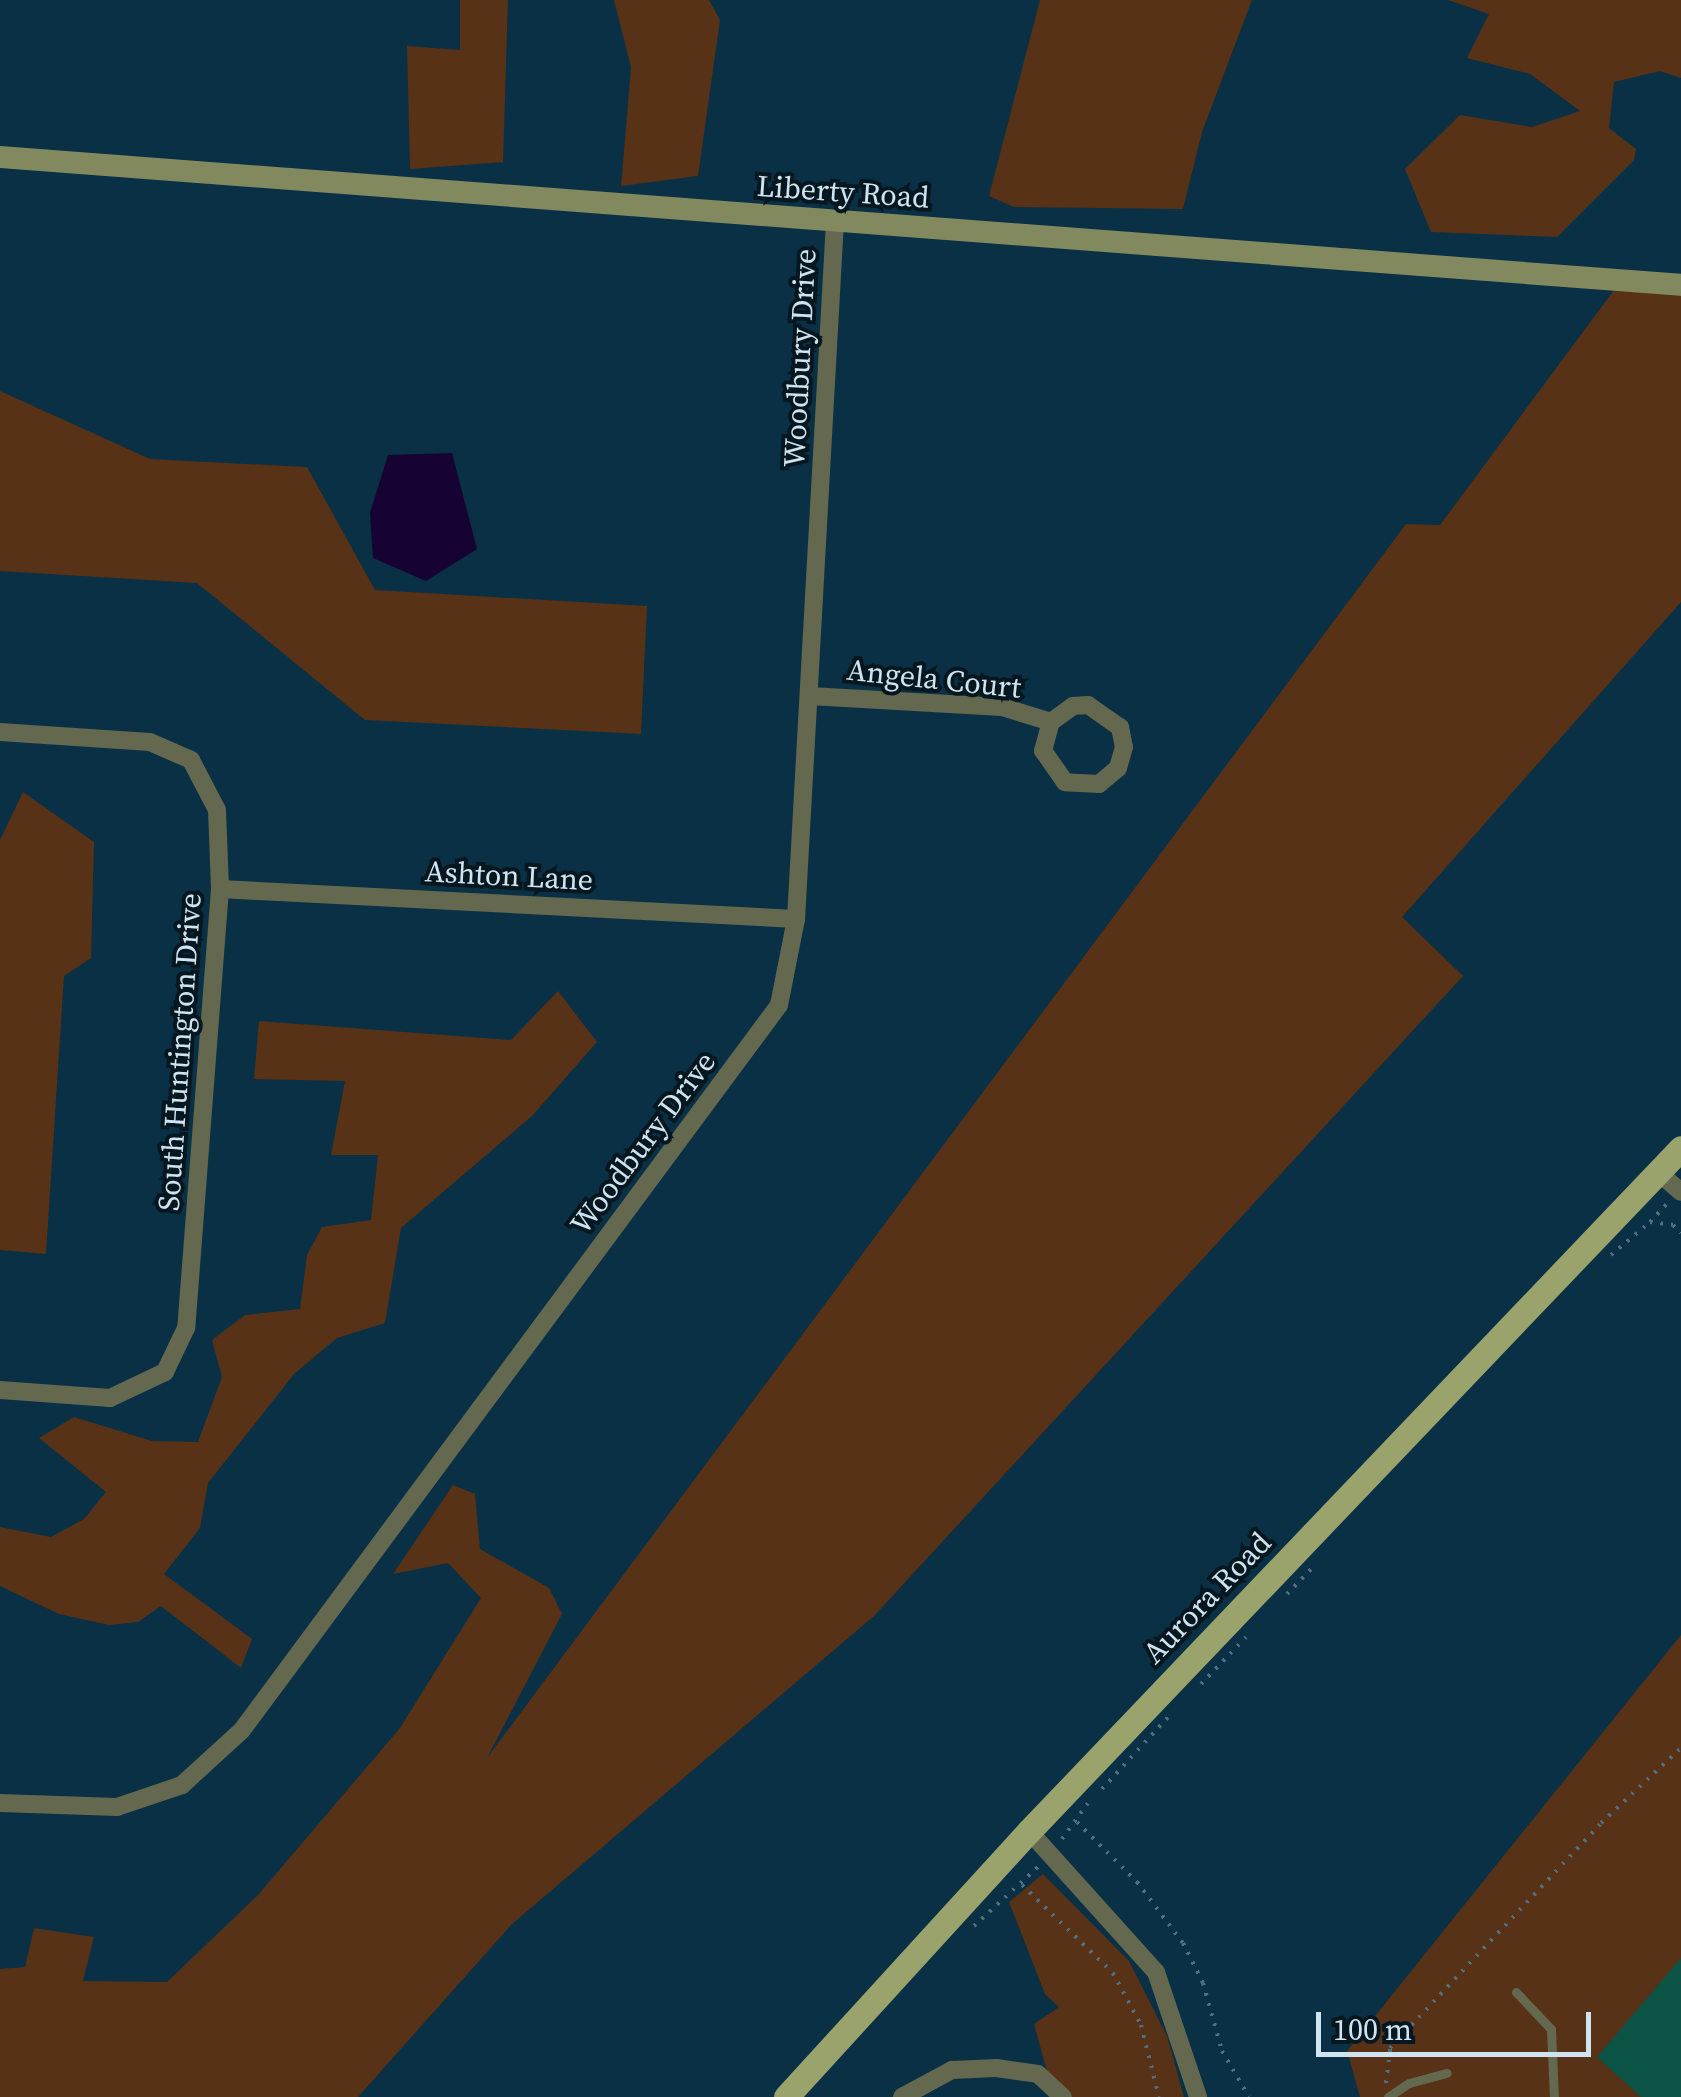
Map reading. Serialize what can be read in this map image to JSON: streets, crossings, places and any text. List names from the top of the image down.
{
  "streets": {
    "main road": ["Aurora Road"],
    "street": [
      "Liberty Road",
      "Woodbury Drive",
      "Angela Court",
      "Ashton Lane",
      "South Huntington Drive"
    ]
  },
  "crossings": [
    ["Liberty Road", "Woodbury Drive"],
    ["Woodbury Drive", "Angela Court"],
    ["Woodbury Drive", "Ashton Lane"],
    ["Ashton Lane", "South Huntington Drive"]
  ],
  "scale_bar": "100 m"
}
